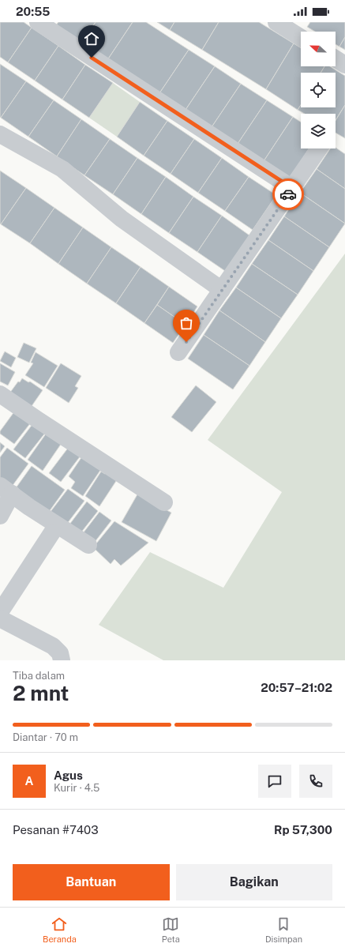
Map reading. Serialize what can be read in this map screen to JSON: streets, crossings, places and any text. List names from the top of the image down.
{
  "north": "left",
  "page": {
    "status": "20:55",
    "heading": ["2 mnt", "Tiba dalam", "20:57–21:02"],
    "panel": [
      "Agus",
      "Kurir · 4.5",
      "Pesanan #7403",
      "Rp 57,300"
    ],
    "bar": "Diantar · 70 m",
    "round": "A",
    "buttons": ["Bantuan", "Bagikan"],
    "tabs": ["Beranda", "Peta", "Disimpan"]
  }
}
